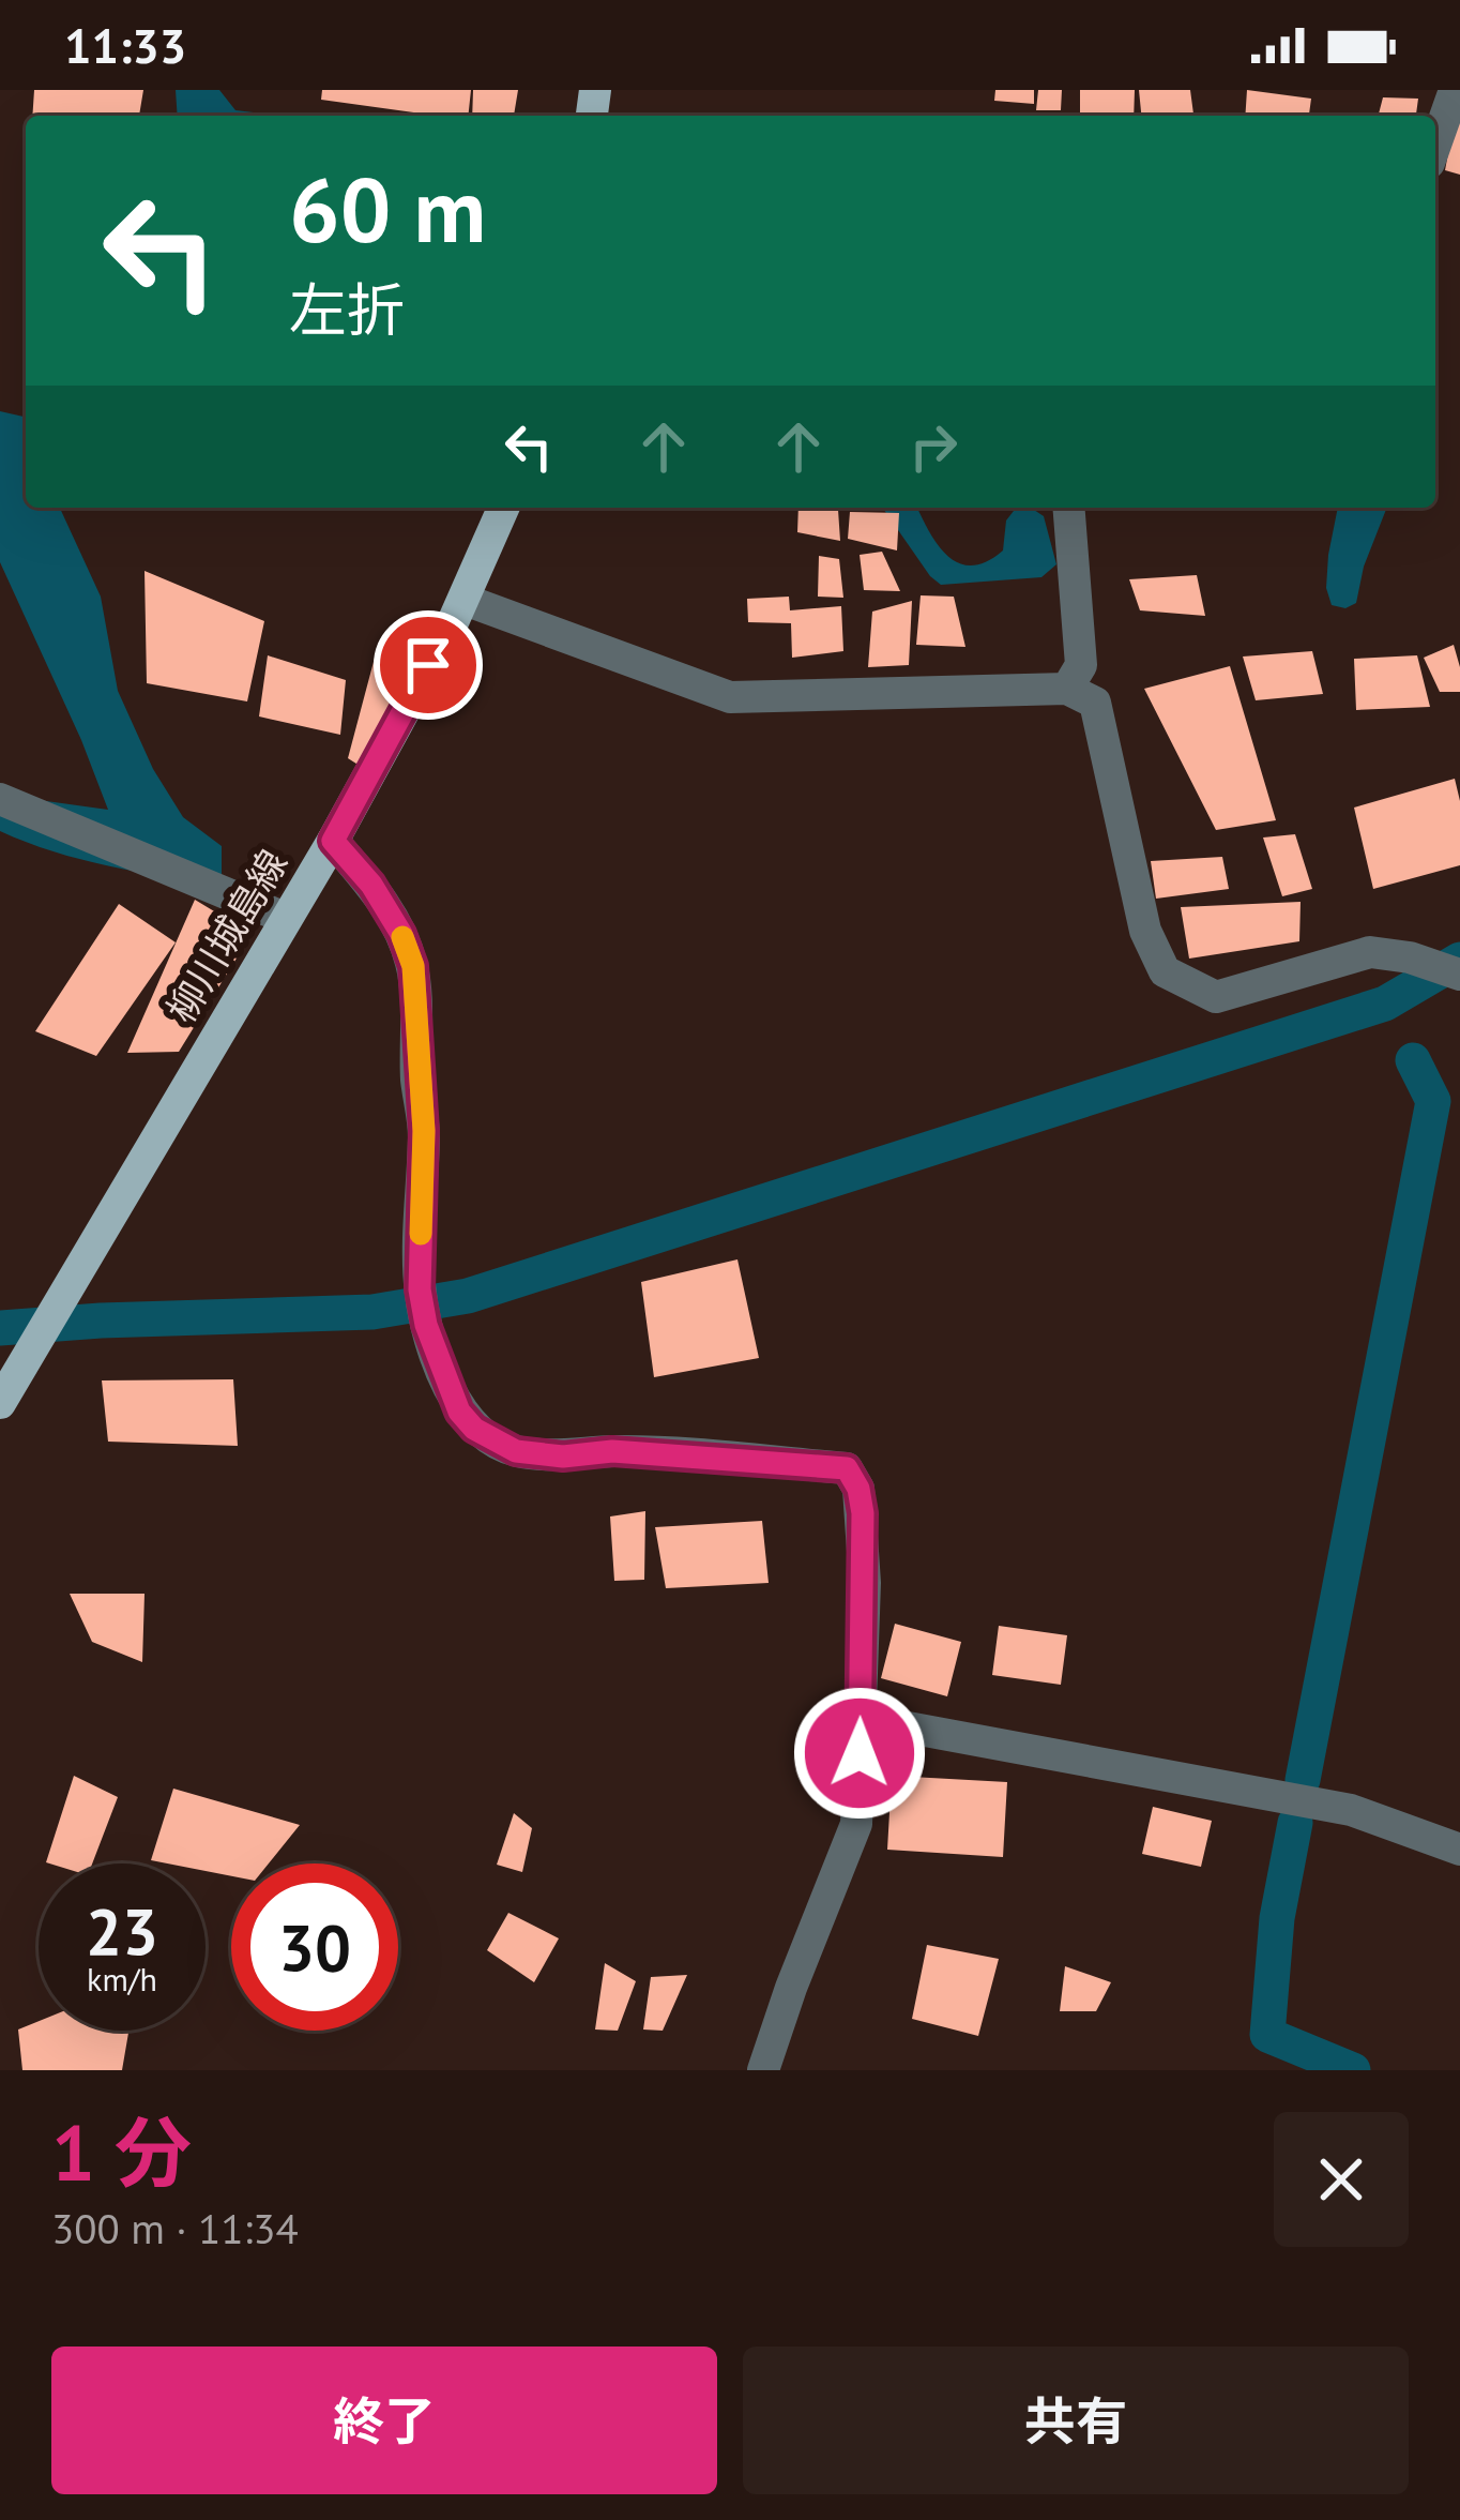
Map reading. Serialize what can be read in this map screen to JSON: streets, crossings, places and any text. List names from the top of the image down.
{
  "streets": {
    "main road": ["柳川城島線"]
  },
  "page": {
    "status": "11:33",
    "turn": ["60 m", "左折"],
    "speed": "23 km/h",
    "limit": "30",
    "heading": ["1 分", "300 m · 11:34"],
    "buttons": ["終了", "共有"]
  }
}
